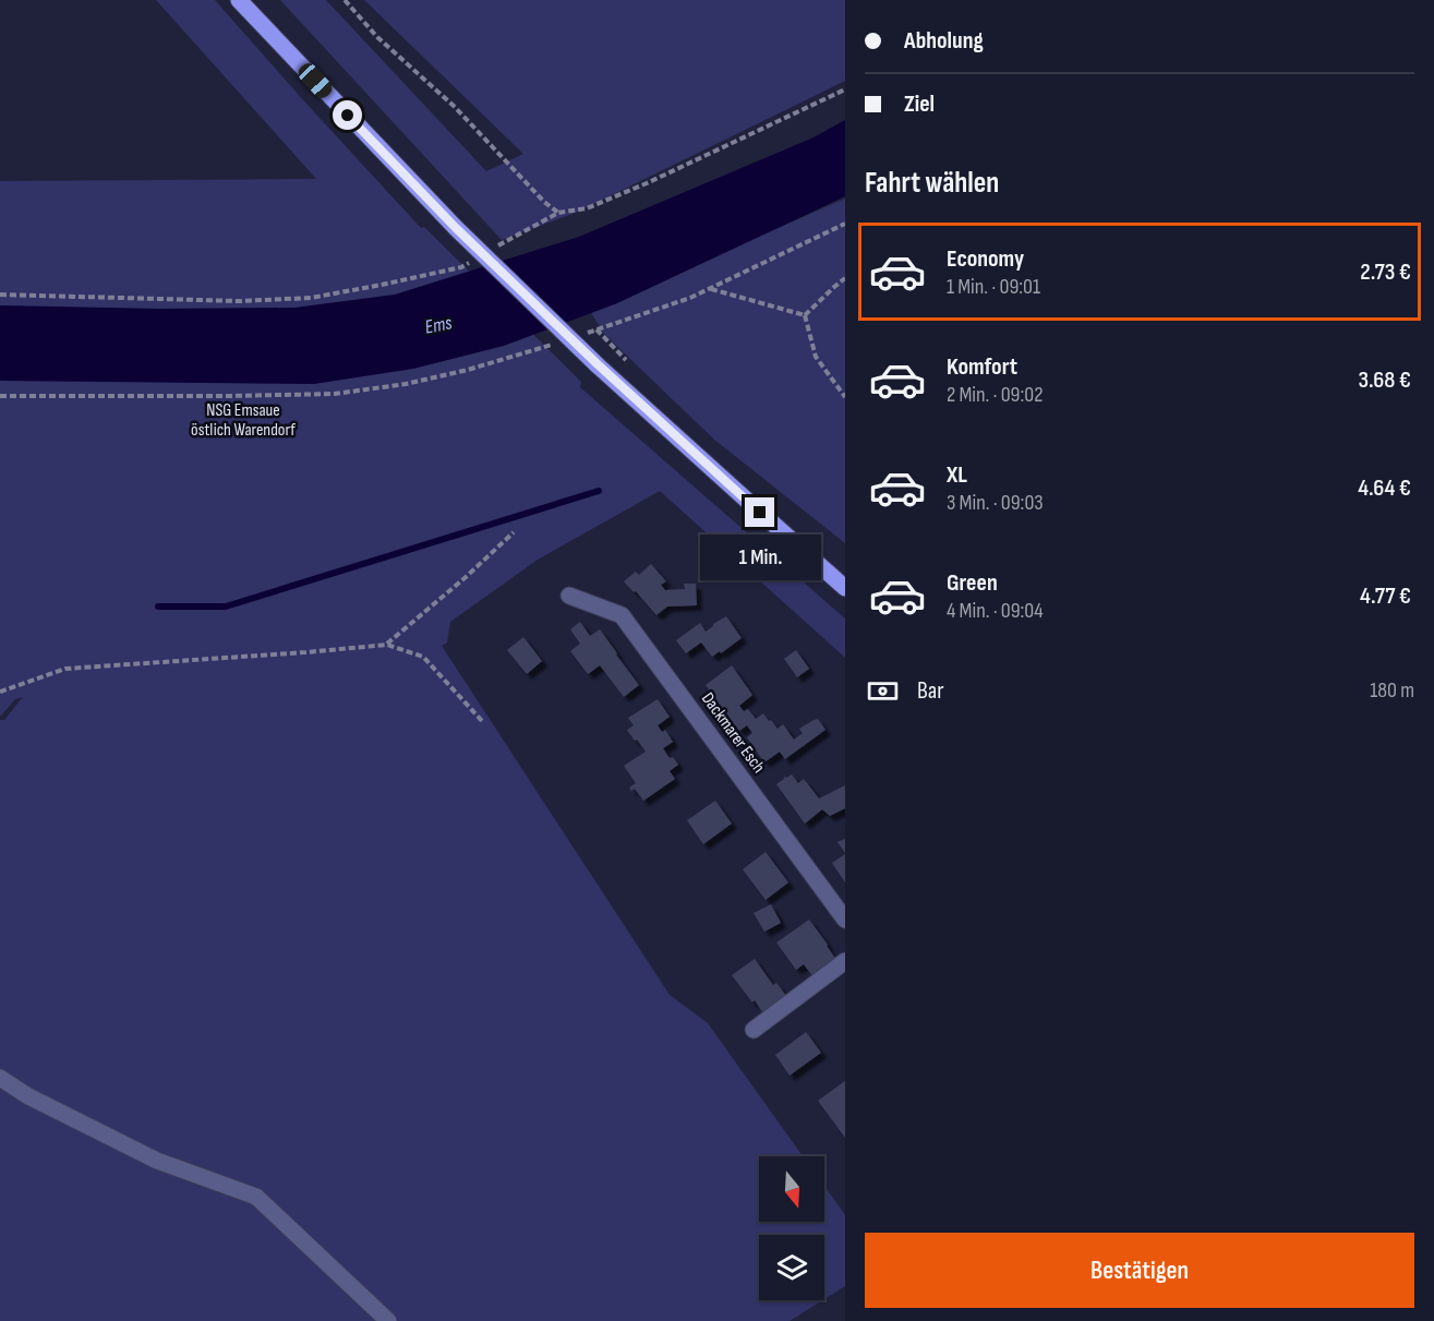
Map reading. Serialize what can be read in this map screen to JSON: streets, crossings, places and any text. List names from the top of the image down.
{
  "streets": {
    "street": ["Dackmarer Esch"]
  },
  "water": ["Ems"],
  "parks": ["NSG Emsaue östlich Warendorf"],
  "north": "bottom",
  "page": {
    "banner": ["Abholung", "Ziel"],
    "heading": "Fahrt wählen",
    "list": [
      {
        "name": "Economy",
        "note": "1 Min. · 09:01",
        "value": "2.73 €"
      },
      {
        "name": "Komfort",
        "note": "2 Min. · 09:02",
        "value": "3.68 €"
      },
      {
        "name": "XL",
        "note": "3 Min. · 09:03",
        "value": "4.64 €"
      },
      {
        "name": "Green",
        "note": "4 Min. · 09:04",
        "value": "4.77 €"
      }
    ],
    "bubble": "1 Min.",
    "pay": ["Bar", "180 m"],
    "buttons": "Bestätigen"
  }
}
